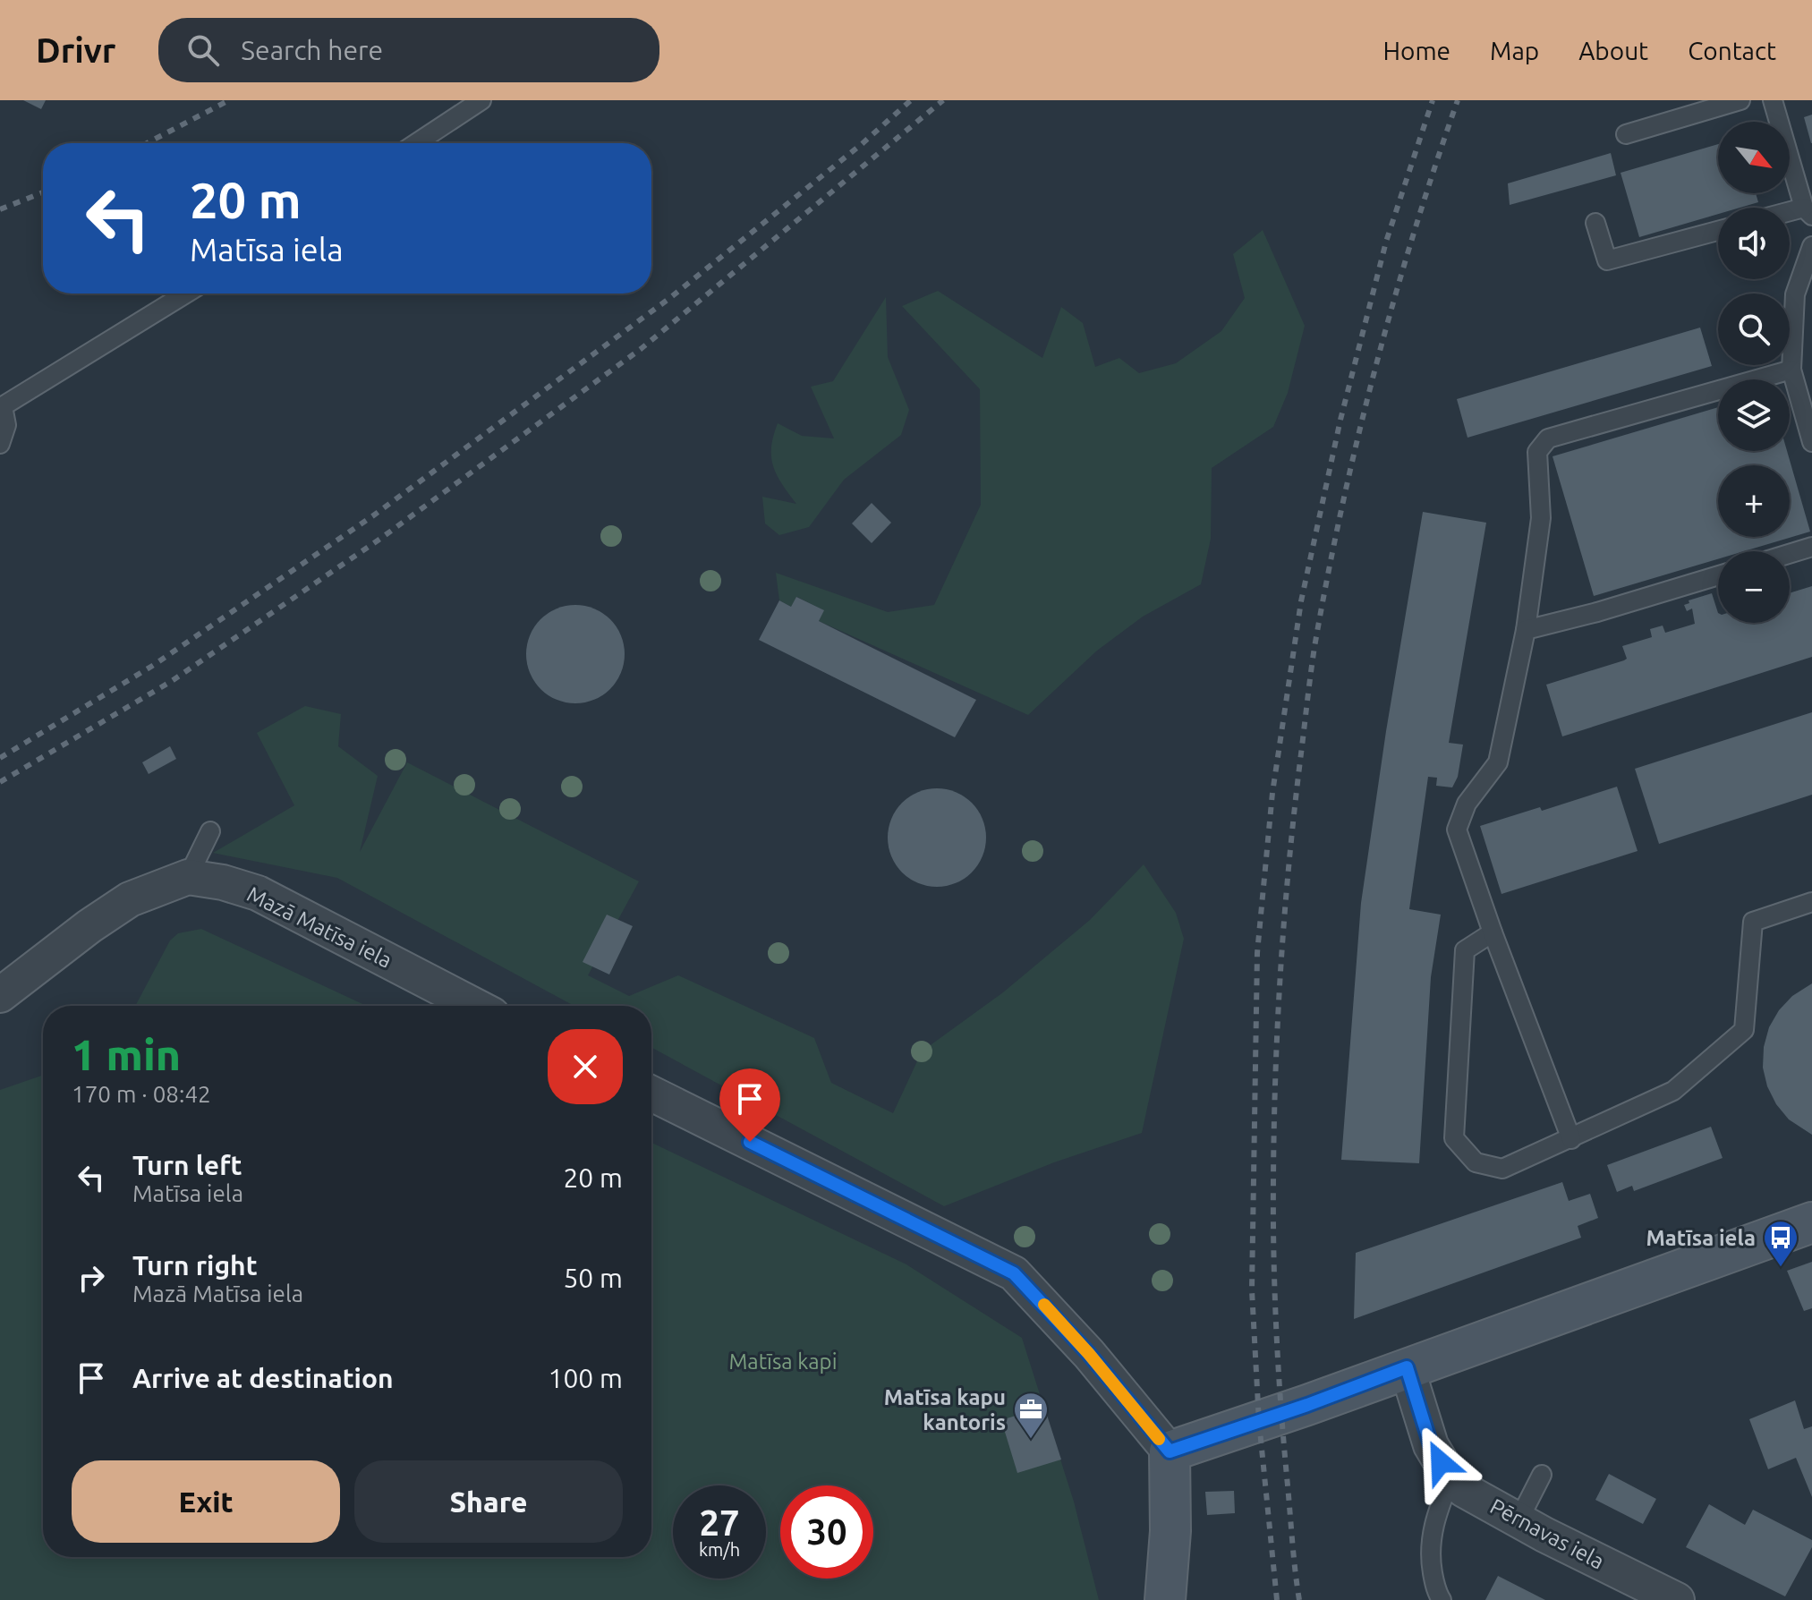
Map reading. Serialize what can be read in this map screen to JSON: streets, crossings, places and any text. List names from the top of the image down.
{
  "streets": {
    "street": ["Mazā Matīsa iela", "Pērnavas iela"]
  },
  "parks": ["Matīsa kapi"],
  "places": {
    "bus stop": ["Matīsa iela"],
    "office": ["Matīsa kapu kantoris"]
  },
  "north": "bottom right",
  "page": {
    "header": "Drivr",
    "search": "Search here",
    "nav": [
      "Home",
      "Map",
      "About",
      "Contact"
    ],
    "map_buttons": ["+", "−"],
    "turn": ["20 m", "Matīsa iela"],
    "heading": ["1 min", "170 m · 08:42"],
    "list": [
      {
        "name": "Turn left",
        "note": "Matīsa iela",
        "value": "20 m"
      },
      {
        "name": "Turn right",
        "note": "Mazā Matīsa iela",
        "value": "50 m"
      },
      {
        "name": "Arrive at destination",
        "value": "100 m"
      }
    ],
    "buttons": ["Exit", "Share"],
    "speed": "27 km/h",
    "limit": "30"
  }
}
